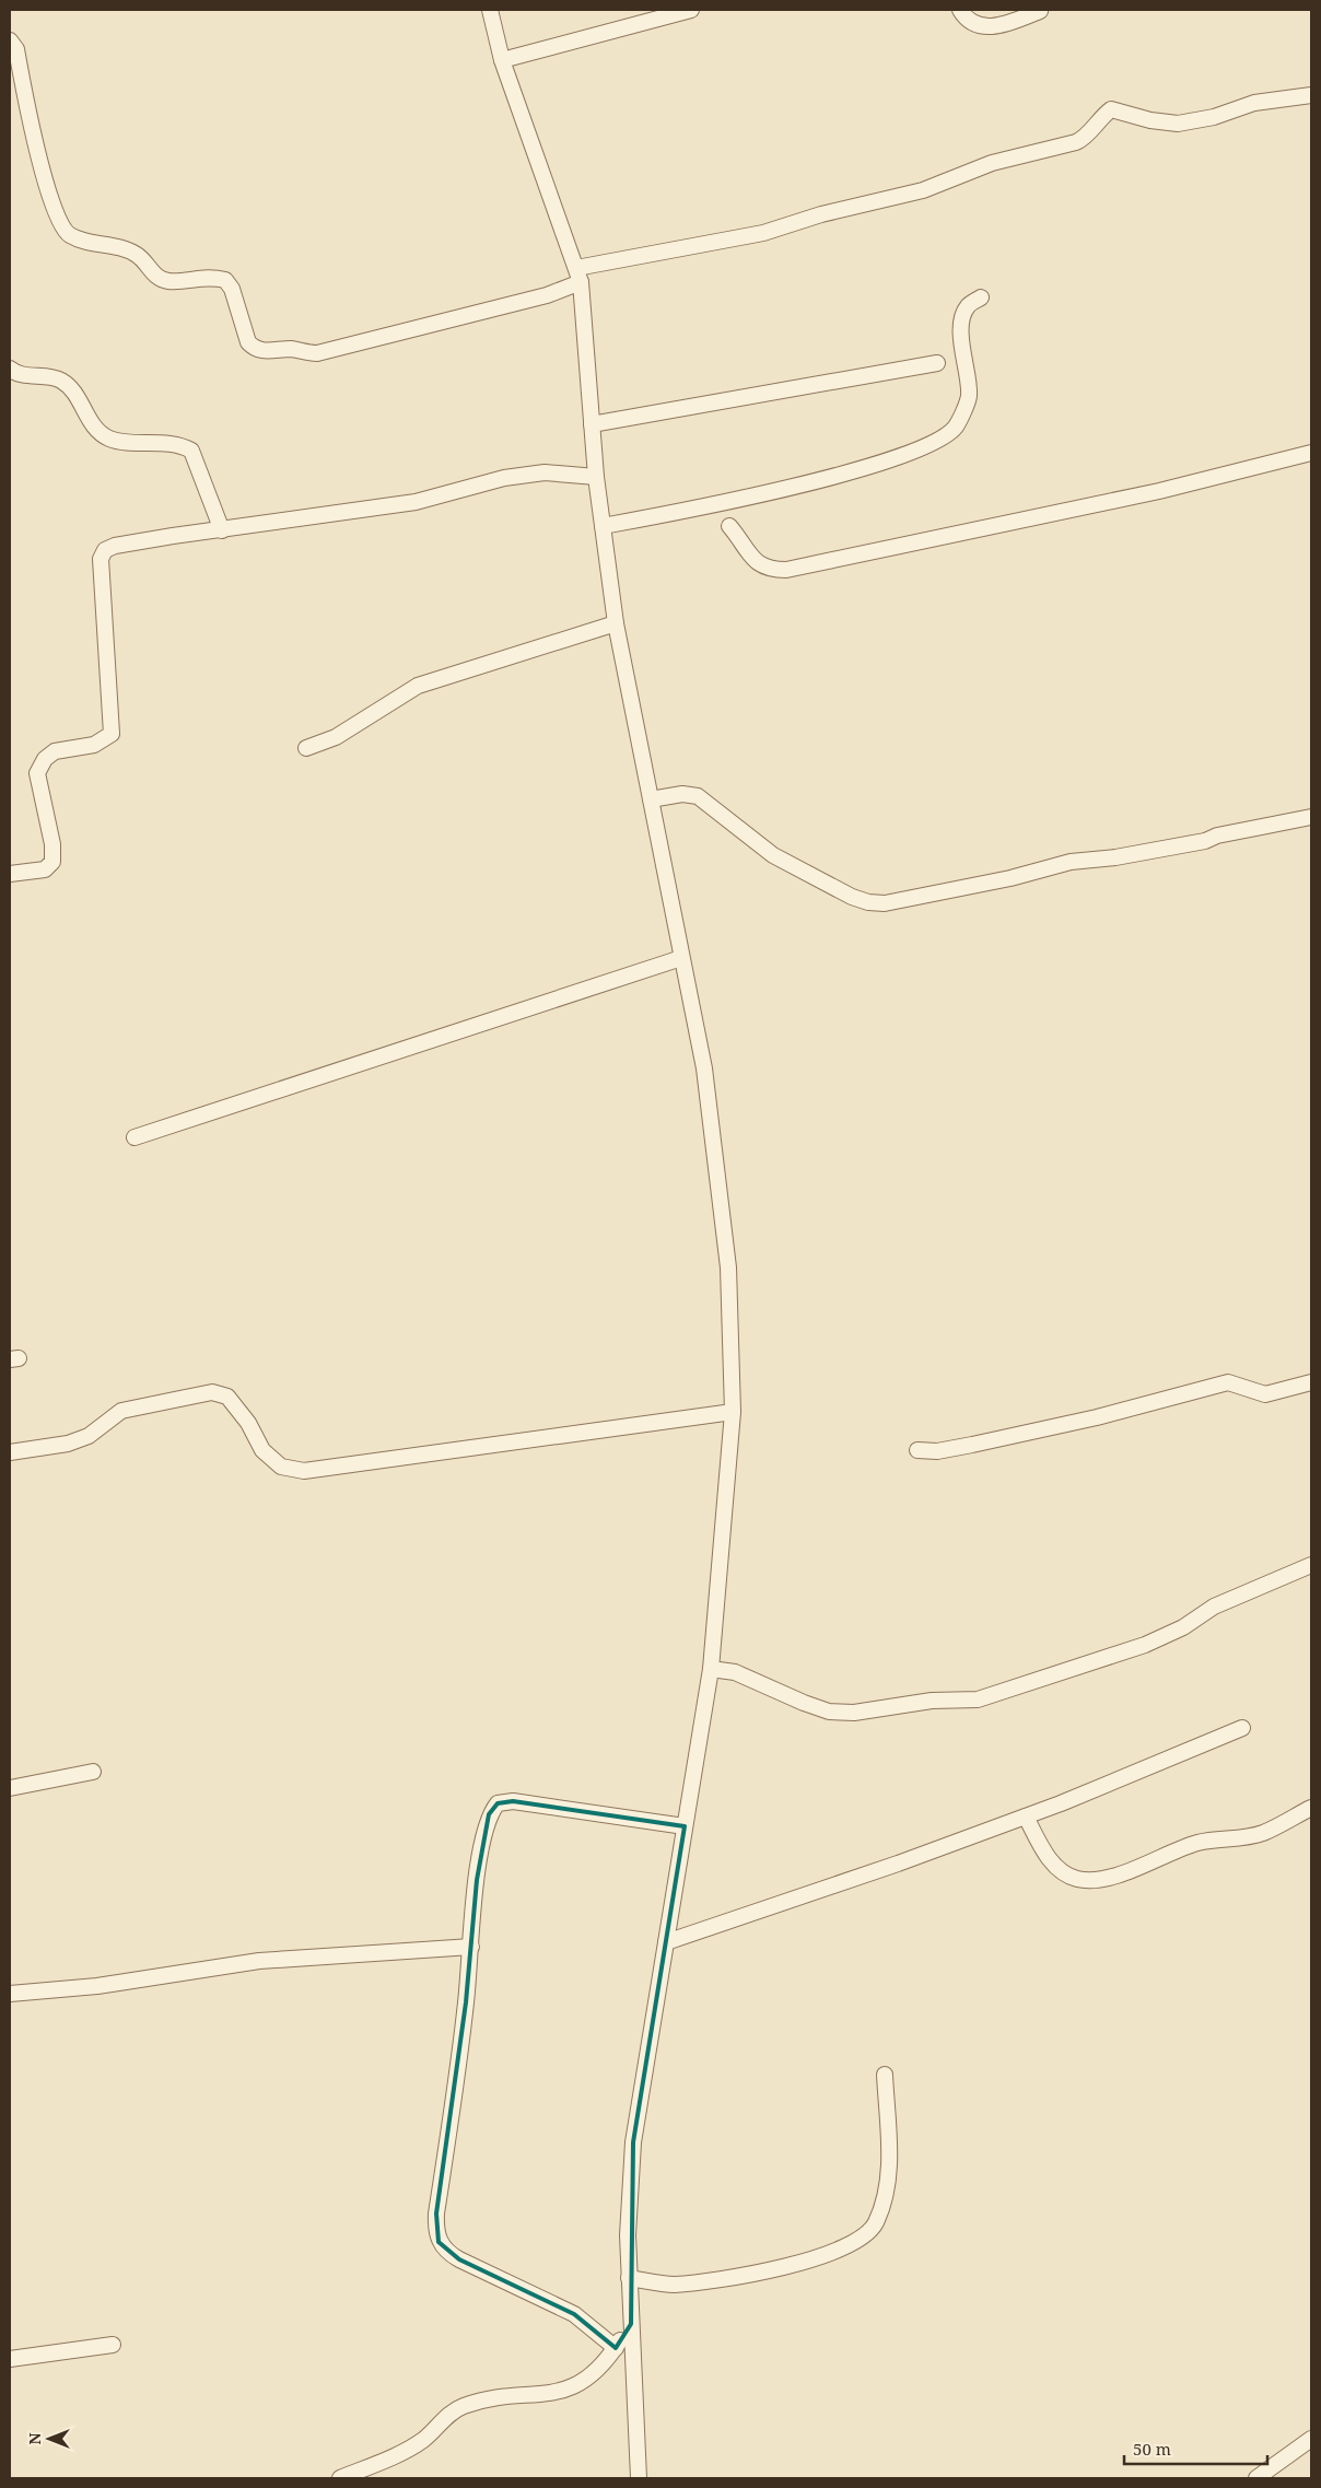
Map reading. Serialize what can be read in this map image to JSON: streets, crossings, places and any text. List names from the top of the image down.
{
  "scale_bar": "50 m",
  "north": "left"
}
